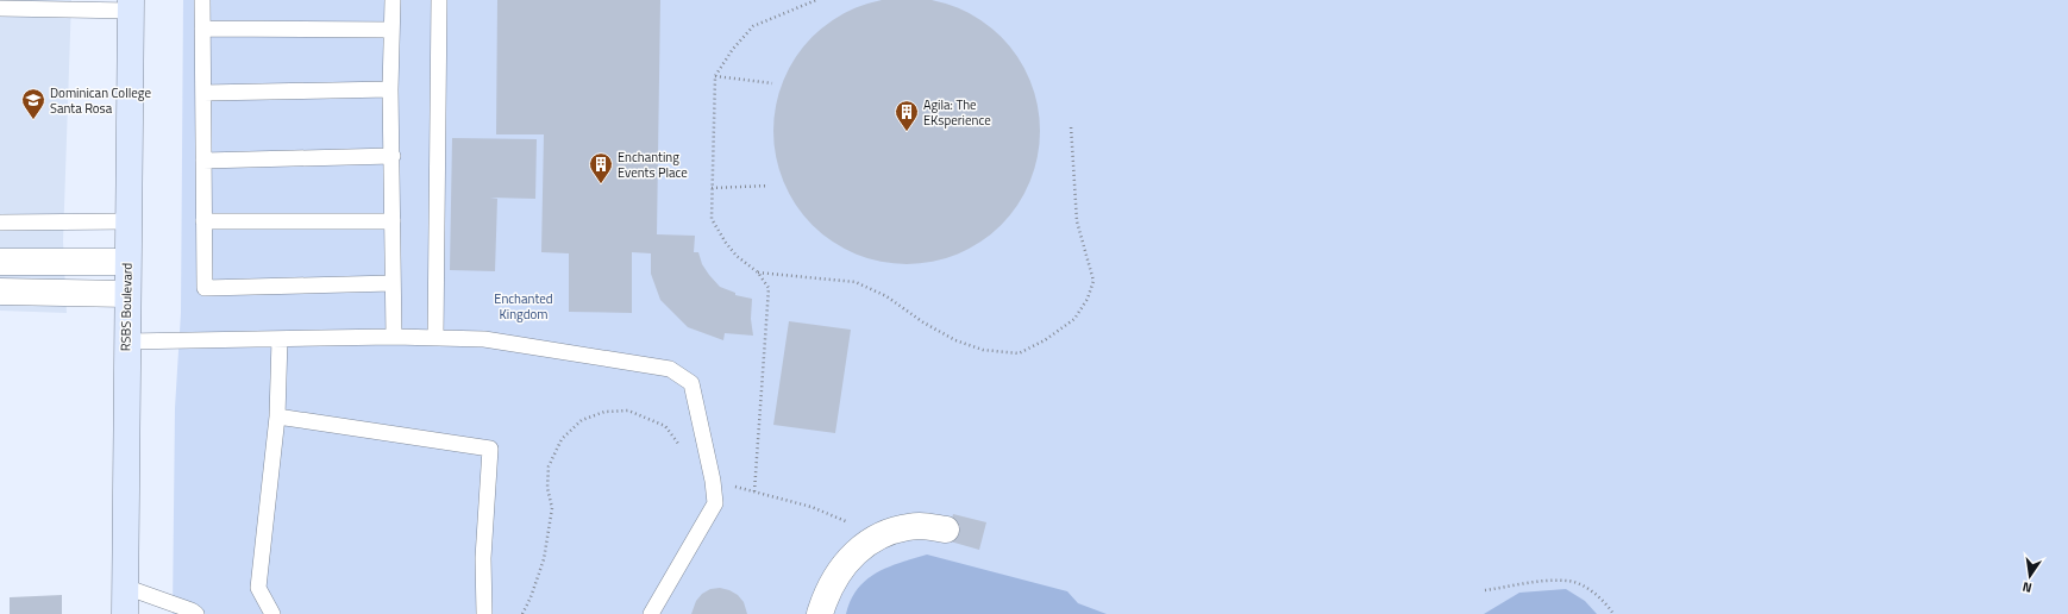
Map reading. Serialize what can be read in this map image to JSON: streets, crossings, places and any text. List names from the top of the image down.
{
  "streets": {
    "street": ["RSBS Boulevard"]
  },
  "parks": ["Enchanted Kingdom"],
  "places": {
    "school or university": ["Dominican College Santa Rosa"],
    "building": ["Agila: The EKsperience", "Enchanting Events Place"]
  },
  "north": "bottom"
}
